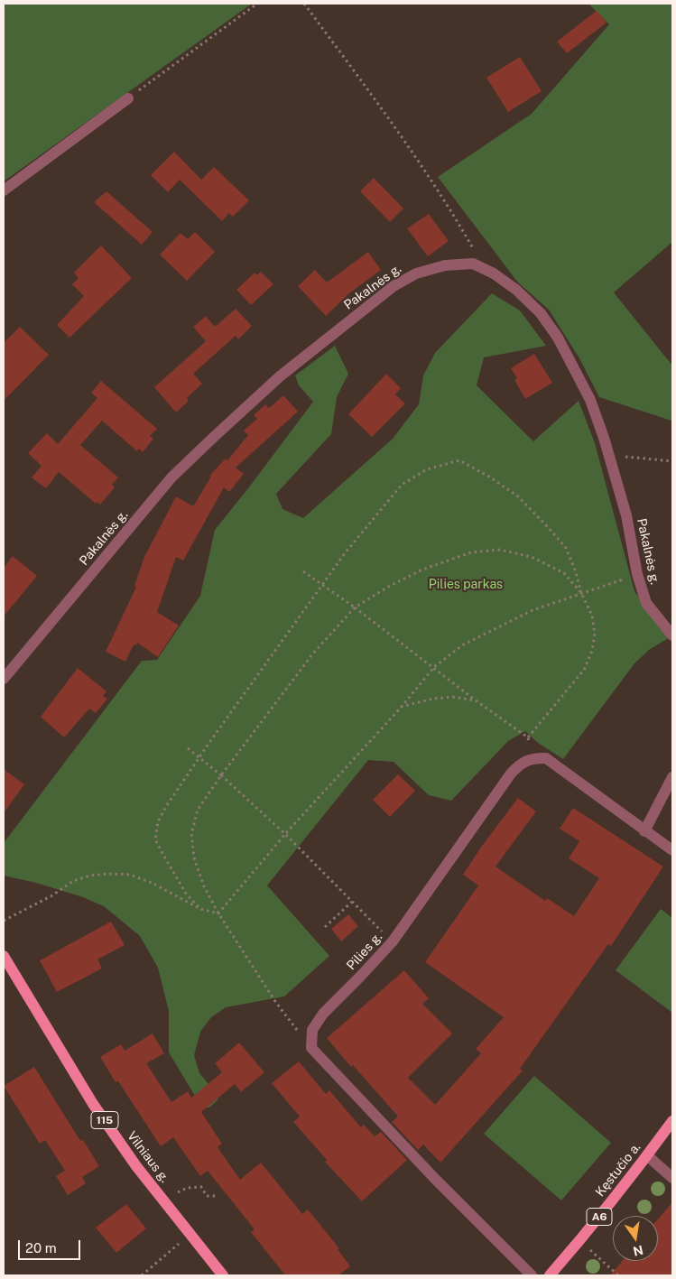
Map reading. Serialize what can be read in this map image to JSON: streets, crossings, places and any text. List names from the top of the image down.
{
  "streets": {
    "main road": [
      "115",
      "Vilniaus g.",
      "Kęstučio a.",
      "A6"
    ],
    "street": ["Pakalnės g.", "Pilies g."]
  },
  "parks": ["Pilies parkas"],
  "scale_bar": "20 m",
  "north": "bottom"
}
